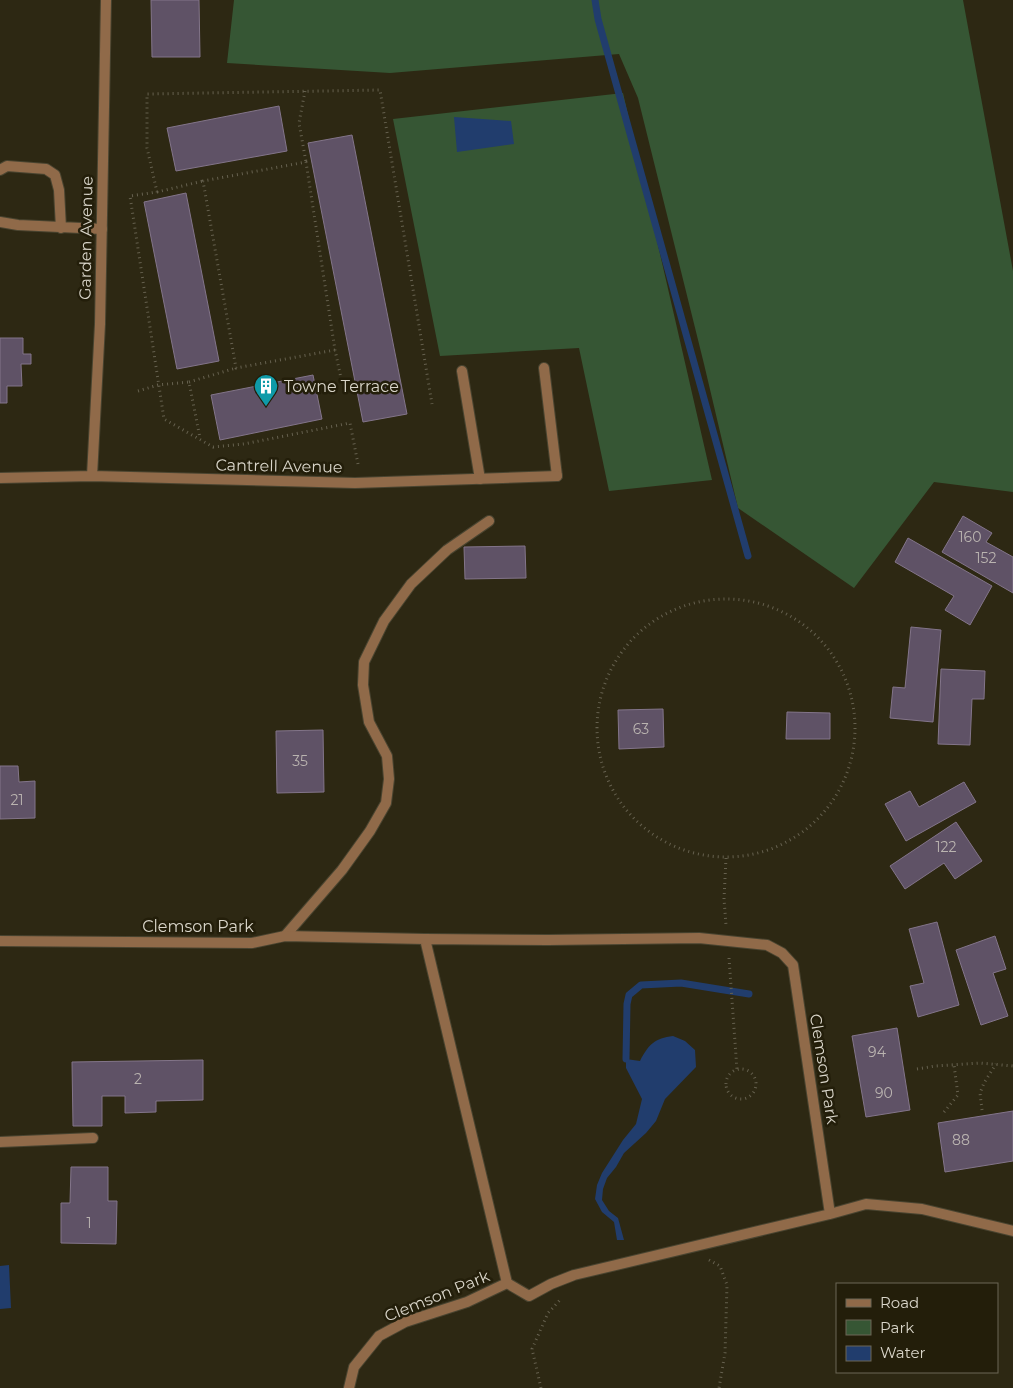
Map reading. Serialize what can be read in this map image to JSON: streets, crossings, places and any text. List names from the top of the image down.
{
  "streets": {
    "street": ["Garden Avenue", "Cantrell Avenue", "Clemson Park"]
  },
  "crossings": [
    ["Garden Avenue", "Cantrell Avenue"]
  ],
  "places": {
    "building": ["Towne Terrace"]
  },
  "house_numbers": [
    "160",
    "152",
    "63",
    "35",
    "21",
    "122",
    "94",
    "2",
    "90",
    "88",
    "1"
  ],
  "legend": ["Road", "Park", "Water"]
}
